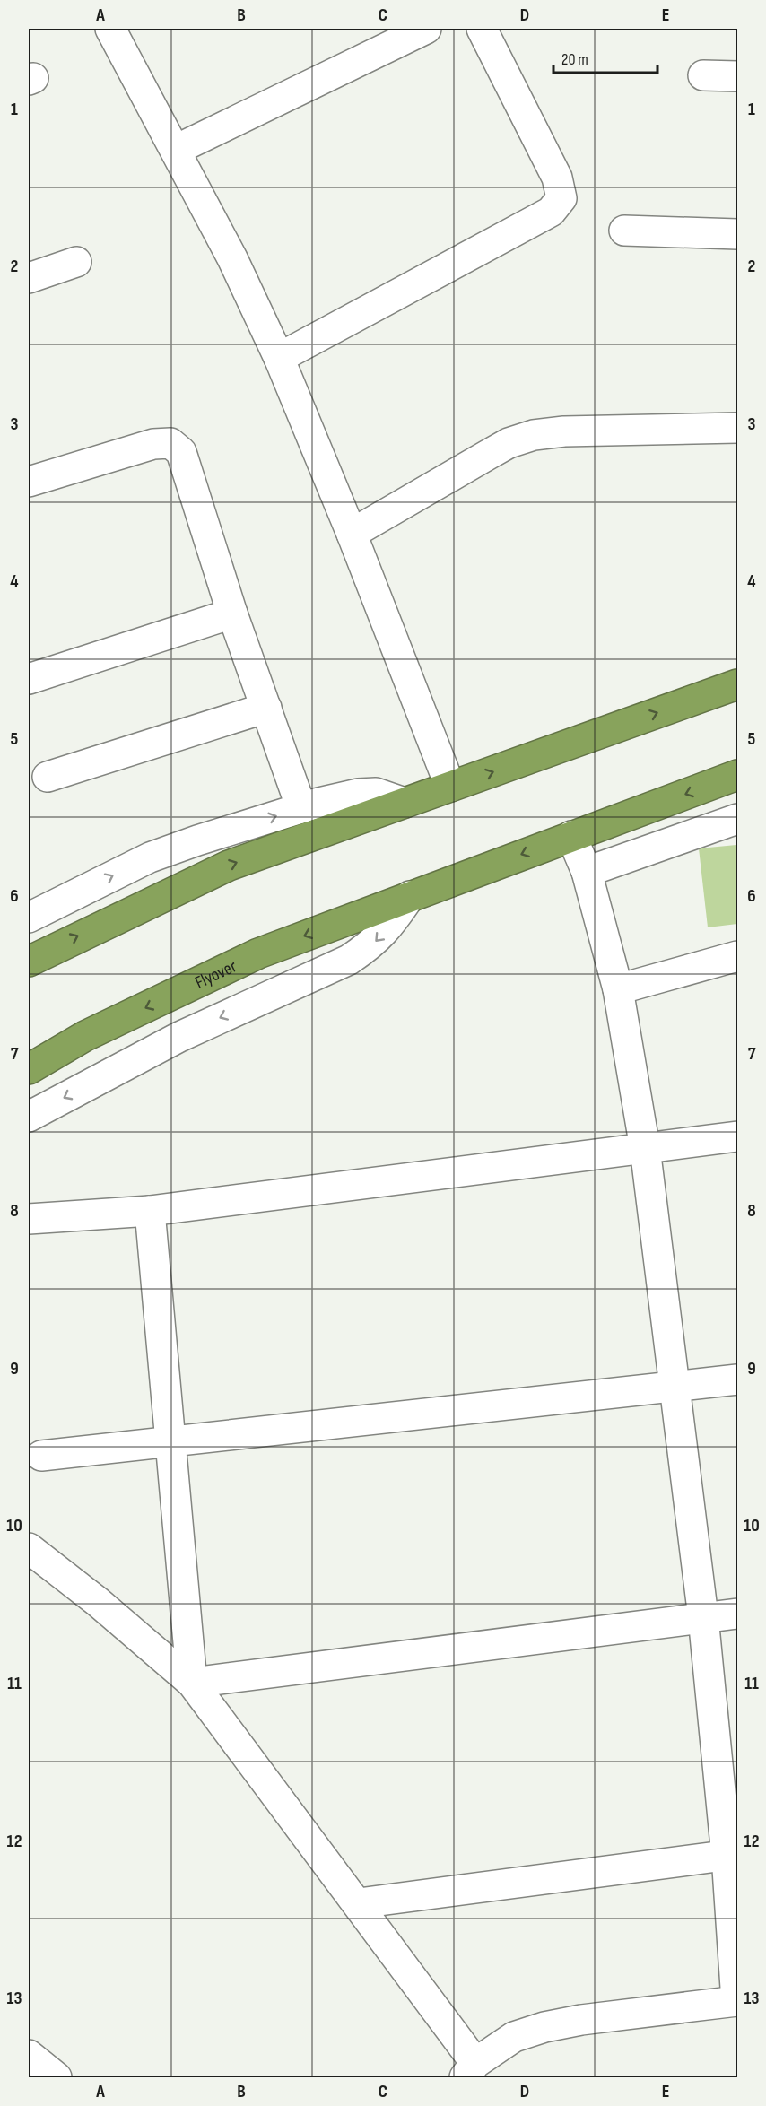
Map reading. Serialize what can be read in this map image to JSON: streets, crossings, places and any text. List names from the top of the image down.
{
  "streets": {
    "highway": ["Flyover"]
  },
  "scale_bar": "20 m",
  "grid": {
    "columns": [
      "A",
      "B",
      "C",
      "D",
      "E"
    ],
    "rows": [
      "1",
      "2",
      "3",
      "4",
      "5",
      "6",
      "7",
      "8",
      "9",
      "10",
      "11",
      "12",
      "13"
    ]
  }
}
